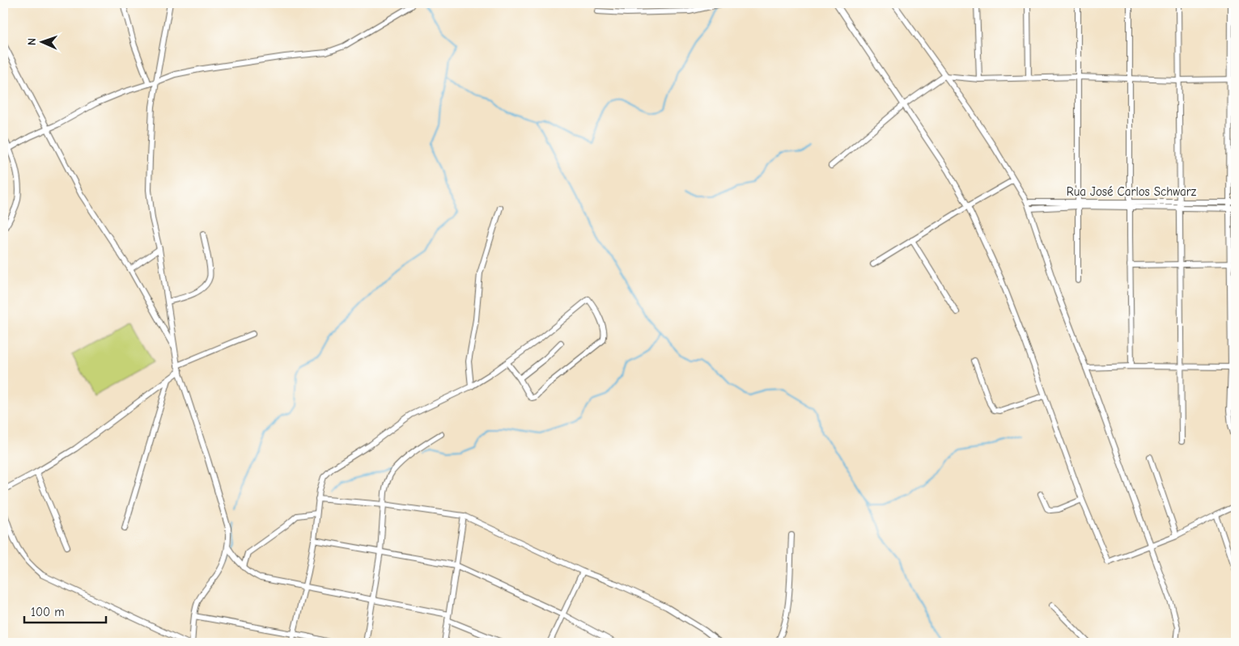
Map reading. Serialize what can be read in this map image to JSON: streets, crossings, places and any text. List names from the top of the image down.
{
  "streets": {
    "street": ["Rua José Carlos Schwarz"]
  },
  "scale_bar": "100 m",
  "north": "left"
}
